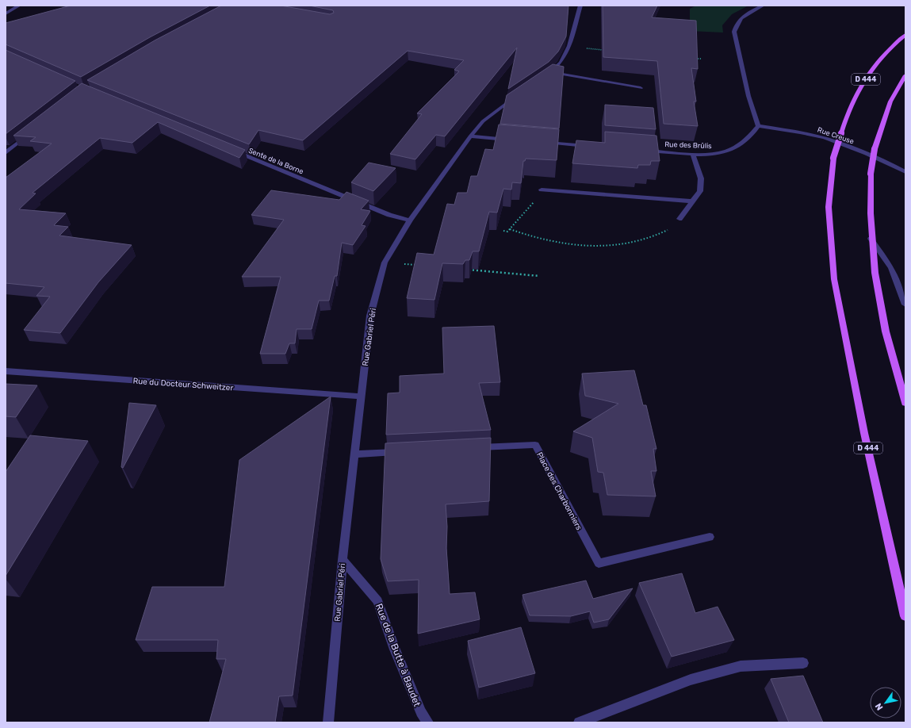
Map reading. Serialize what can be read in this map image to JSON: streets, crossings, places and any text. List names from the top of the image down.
{
  "streets": {
    "main road": ["D 444"],
    "street": [
      "Rue Creuse",
      "Rue des Brûlis",
      "Sente de la Borne",
      "Rue Gabriel Péri",
      "Rue du Docteur Schweitzer",
      "Place des Charbonniers",
      "Rue de la Butte à Baudet"
    ]
  },
  "crossings": [
    ["Rue Creuse", "Rue des Brûlis"],
    ["Sente de la Borne", "Rue Gabriel Péri"],
    ["Rue Gabriel Péri", "Rue du Docteur Schweitzer"],
    ["Rue Gabriel Péri", "Rue de la Butte à Baudet"]
  ],
  "north": "bottom left"
}
